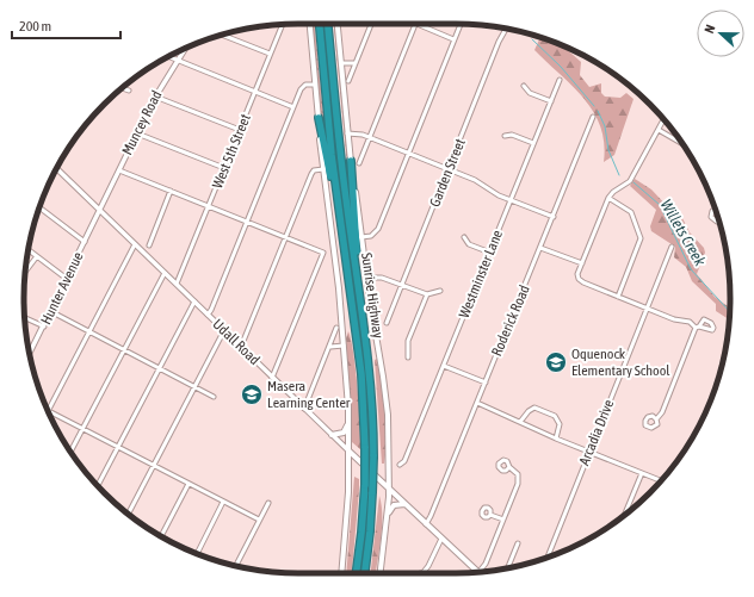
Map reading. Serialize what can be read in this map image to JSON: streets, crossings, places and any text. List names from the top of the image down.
{
  "streets": {
    "highway": ["Sunrise Highway"],
    "main road": ["Udall Road"],
    "street": [
      "Muncey Road",
      "West 5th Street",
      "Garden Street",
      "Westminster Lane",
      "Hunter Avenue",
      "Roderick Road",
      "Arcadia Drive"
    ]
  },
  "crossings": [
    ["Muncey Road", "Hunter Avenue"],
    ["Muncey Road", "Udall Road"],
    ["West 5th Street", "Udall Road"],
    ["Hunter Avenue", "Udall Road"],
    ["Sunrise Highway", "Udall Road"],
    ["Roderick Road", "Udall Road"]
  ],
  "water": ["Willets Creek"],
  "places": {
    "school or university": ["Oquenock Elementary School", "Masera Learning Center"]
  },
  "scale_bar": "200 m",
  "north": "left"
}
